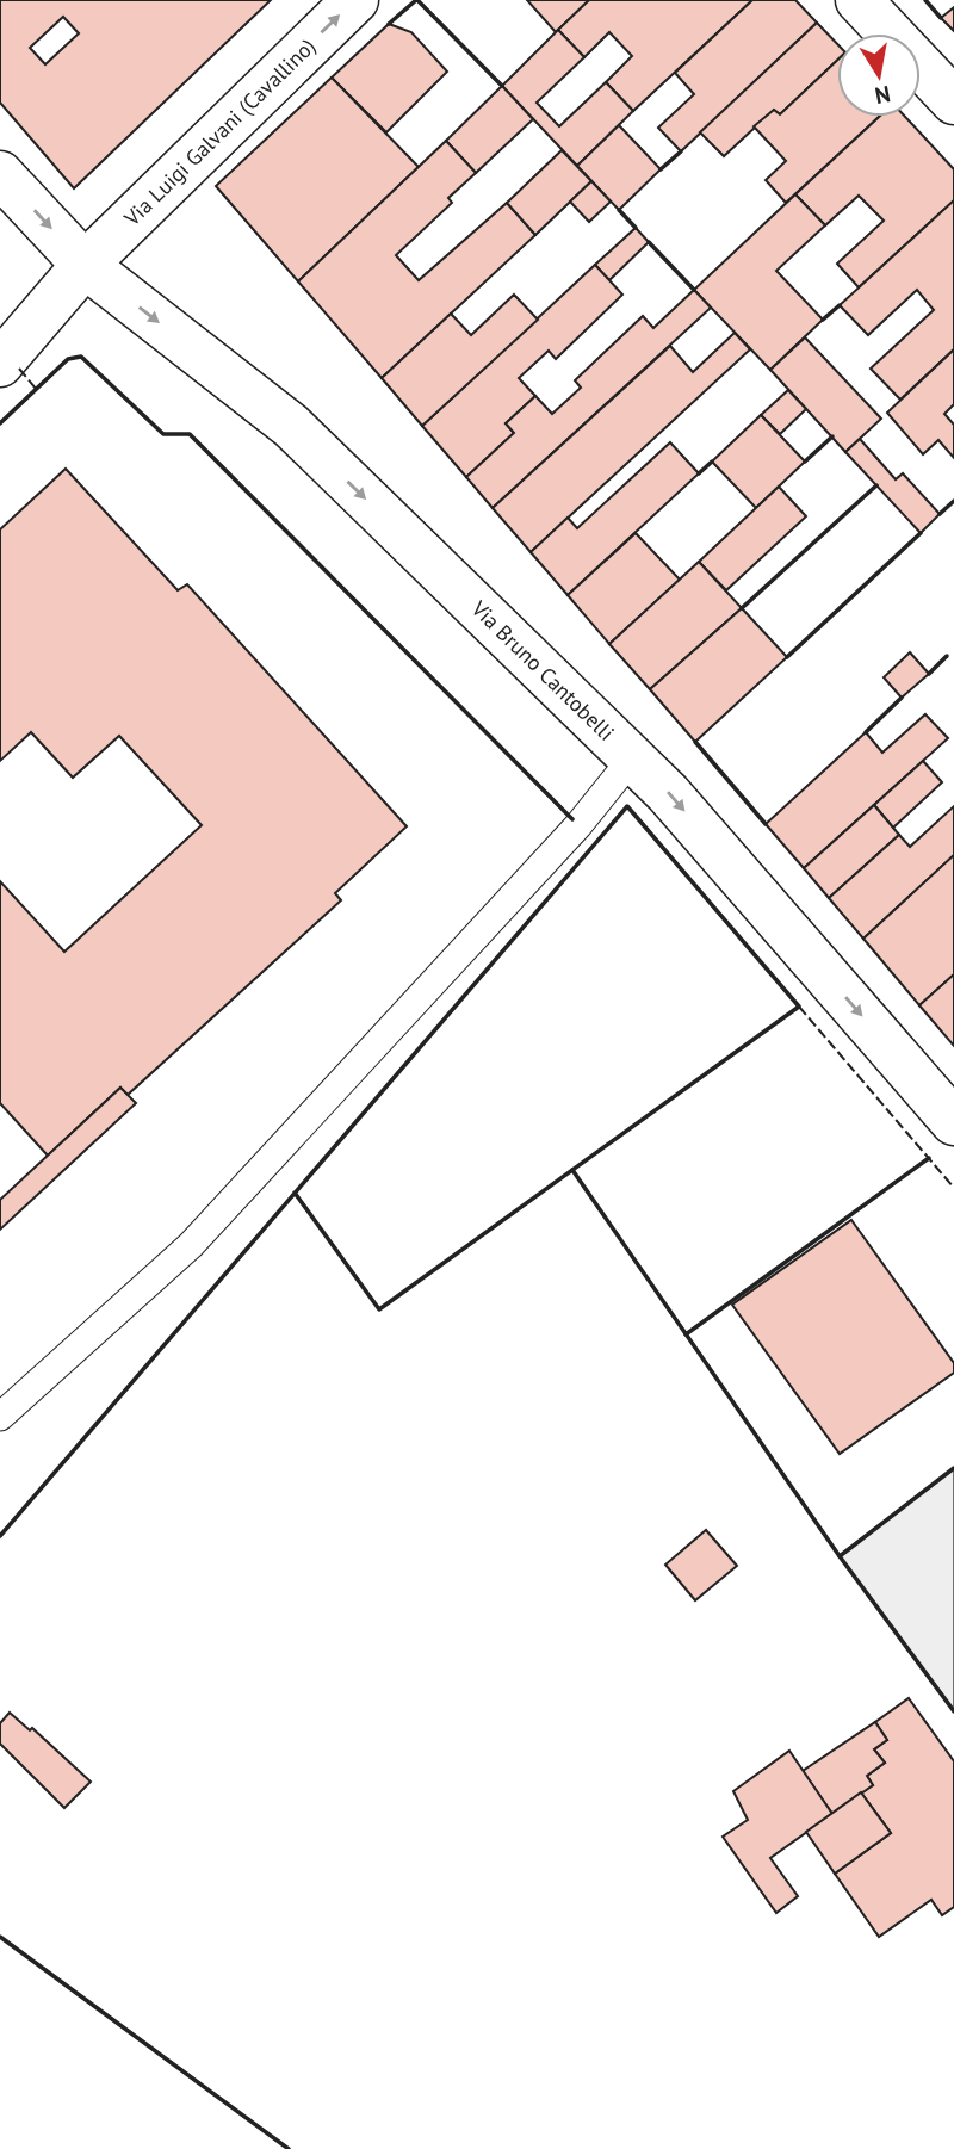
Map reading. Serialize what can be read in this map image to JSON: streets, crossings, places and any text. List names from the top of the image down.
{
  "streets": {
    "street": ["Via Luigi Galvani (Cavallino)", "Via Bruno Cantobelli"]
  },
  "crossings": [
    ["Via Luigi Galvani (Cavallino)", "Via Bruno Cantobelli"]
  ],
  "one_way": ["Via Luigi Galvani (Cavallino)", "Via Bruno Cantobelli"],
  "north": "bottom"
}
